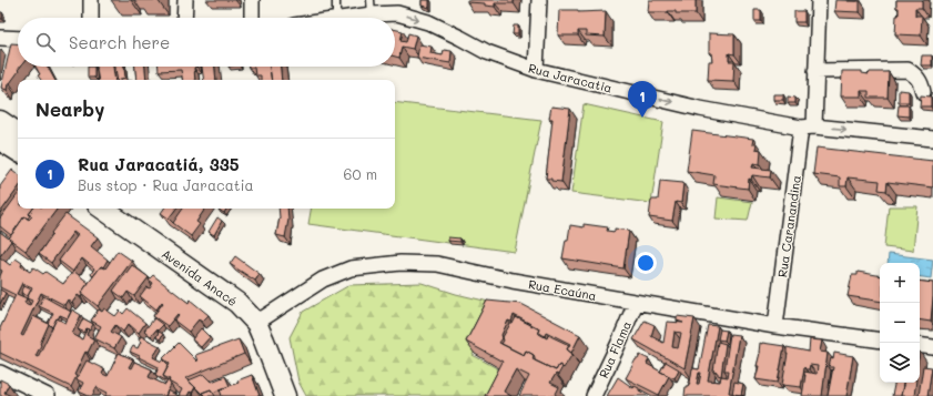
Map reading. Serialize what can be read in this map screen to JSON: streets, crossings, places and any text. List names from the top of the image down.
{
  "streets": {
    "street": [
      "Rua Jaracatia",
      "Rua Caranandina",
      "Avenida Anacé",
      "Rua Ecaúna",
      "Rua Flama"
    ]
  },
  "crossings": [
    ["Rua Jaracatia", "Rua Caranandina"],
    ["Rua Caranandina", "Rua Ecaúna"],
    ["Avenida Anacé", "Rua Ecaúna"],
    ["Rua Ecaúna", "Rua Flama"]
  ],
  "one_way": ["Rua Jaracatia"],
  "page": {
    "search": "Search here",
    "heading": "Nearby",
    "pins": "1",
    "list": [
      {
        "mark": "1",
        "name": "Rua Jaracatiá, 335",
        "note": "Bus stop · Rua Jaracatia",
        "value": "60 m"
      }
    ],
    "map_buttons": ["+", "−"]
  }
}
